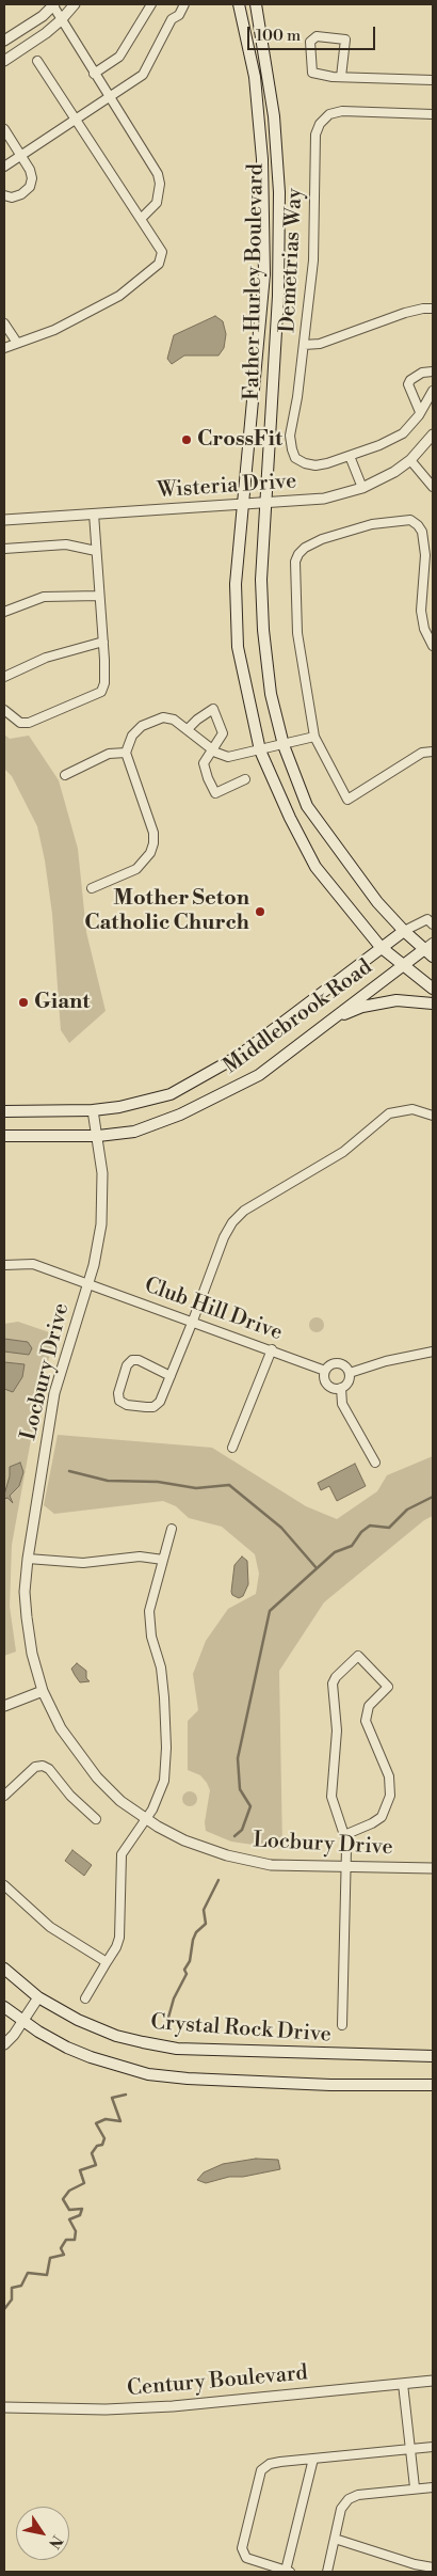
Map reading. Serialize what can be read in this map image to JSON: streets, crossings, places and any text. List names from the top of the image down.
{
  "streets": {
    "main road": ["Father Hurley Boulevard", "Middlebrook Road", "Crystal Rock Drive"],
    "street": [
      "Demetrias Way",
      "Wisteria Drive",
      "Club Hill Drive",
      "Locbury Drive",
      "Century Boulevard"
    ]
  },
  "crossings": [
    ["Father Hurley Boulevard", "Wisteria Drive"],
    ["Father Hurley Boulevard", "Middlebrook Road"],
    ["Middlebrook Road", "Locbury Drive"],
    ["Club Hill Drive", "Locbury Drive"]
  ],
  "places": ["CrossFit", "Mother Seton Catholic Church", "Giant"],
  "scale_bar": "100 m",
  "north": "bottom right"
}
